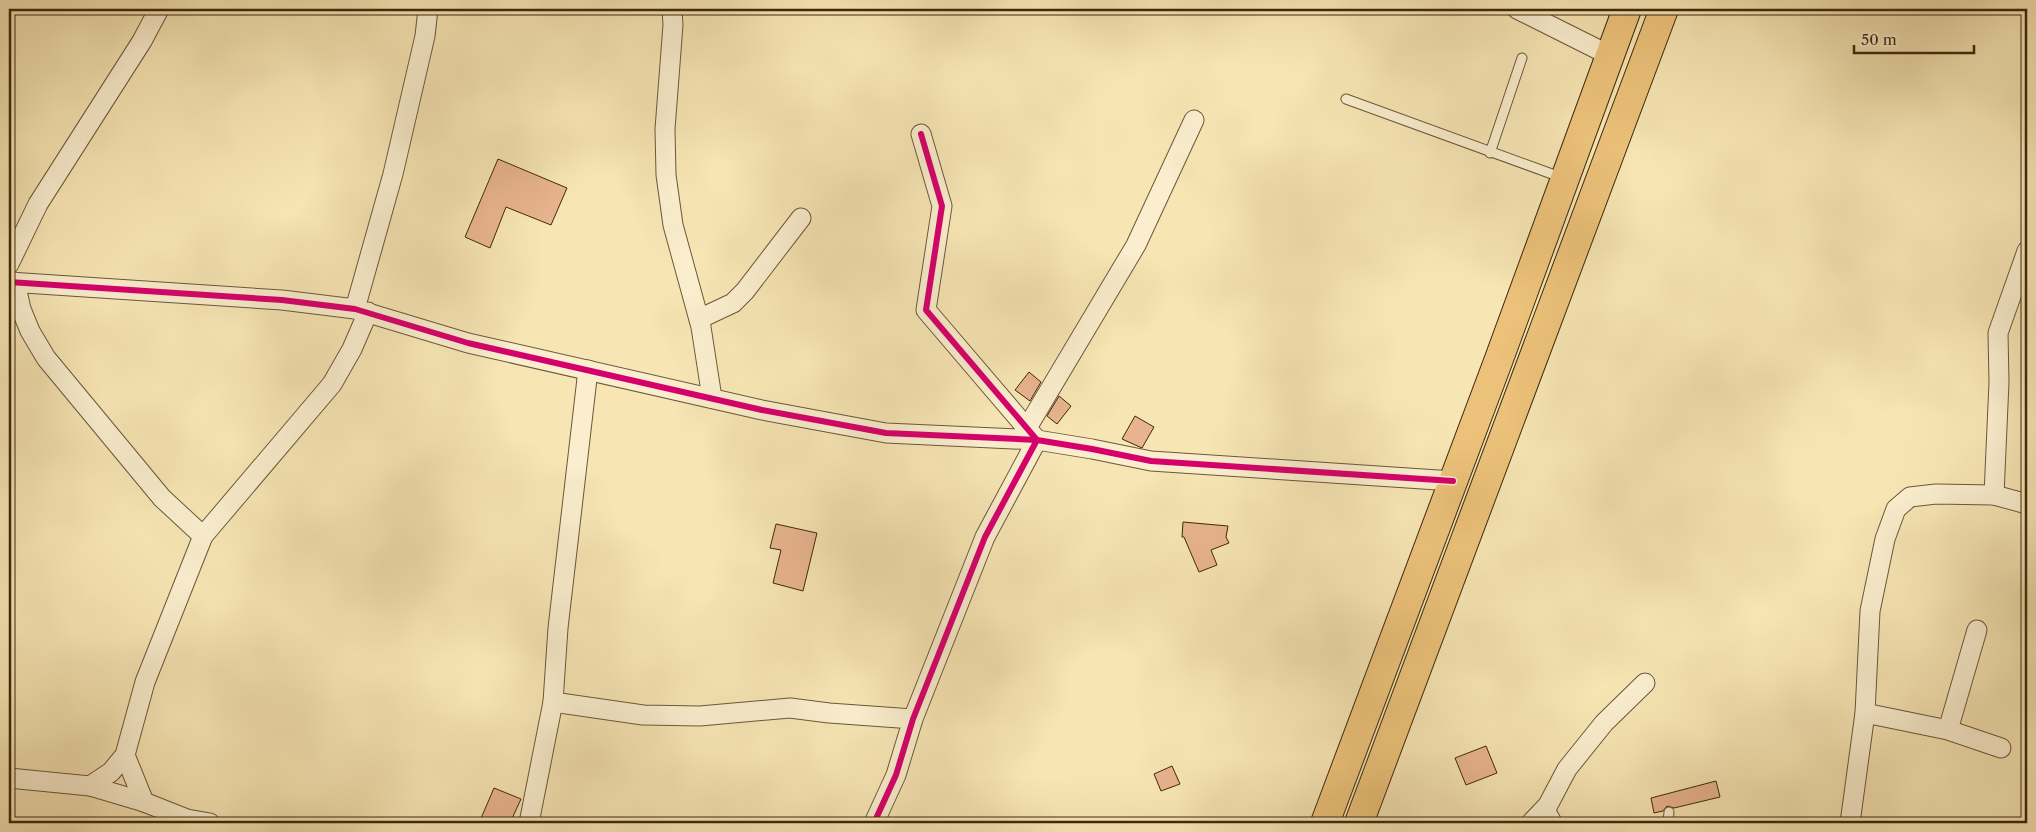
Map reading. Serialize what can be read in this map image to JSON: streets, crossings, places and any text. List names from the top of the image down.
{
  "scale_bar": "50 m"
}
